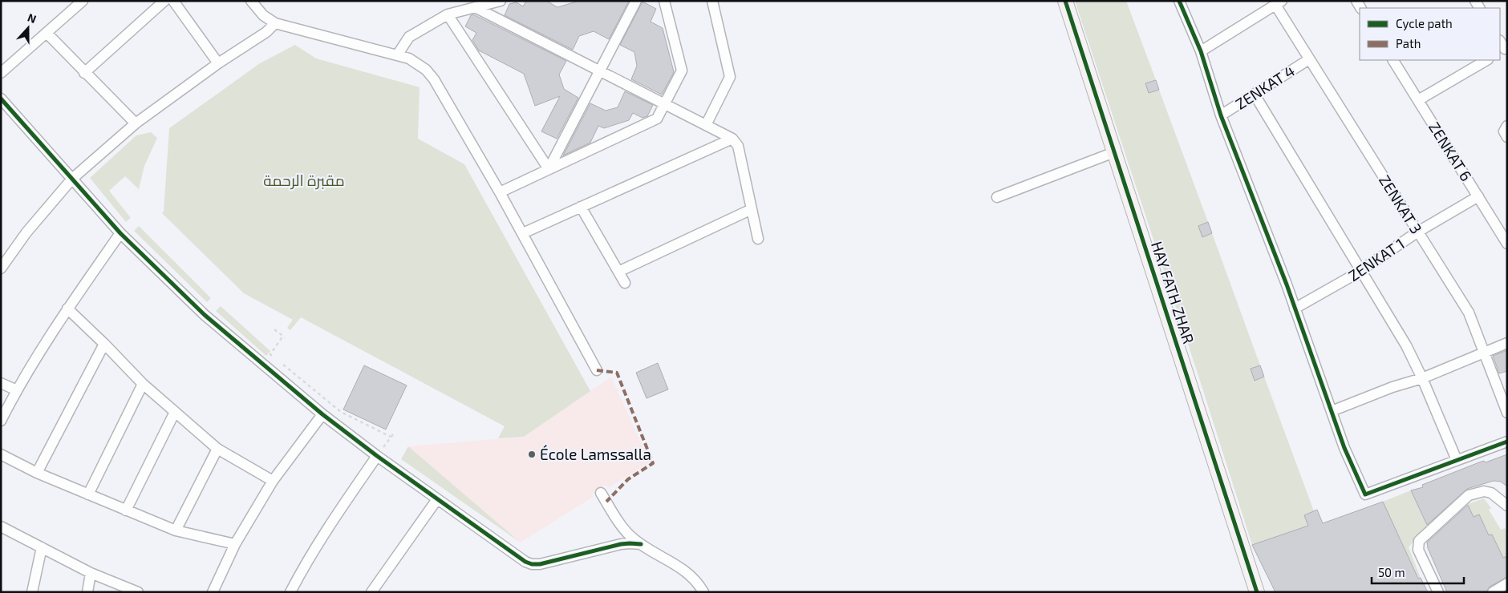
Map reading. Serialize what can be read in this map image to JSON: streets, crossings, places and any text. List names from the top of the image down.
{
  "streets": {
    "street": [
      "ZENKAT 4",
      "ZENKAT 6",
      "ZENKAT 3",
      "ZENKAT 1",
      "HAY FATH ZHAR"
    ]
  },
  "crossings": [
    ["ZENKAT 4", "ZENKAT 3"],
    ["ZENKAT 6", "ZENKAT 1"],
    ["ZENKAT 3", "ZENKAT 1"]
  ],
  "parks": ["مقبرة الرحمة"],
  "places": ["École Lamssalla"],
  "legend": ["Cycle path", "Path"],
  "scale_bar": "50 m",
  "north": "top"
}
